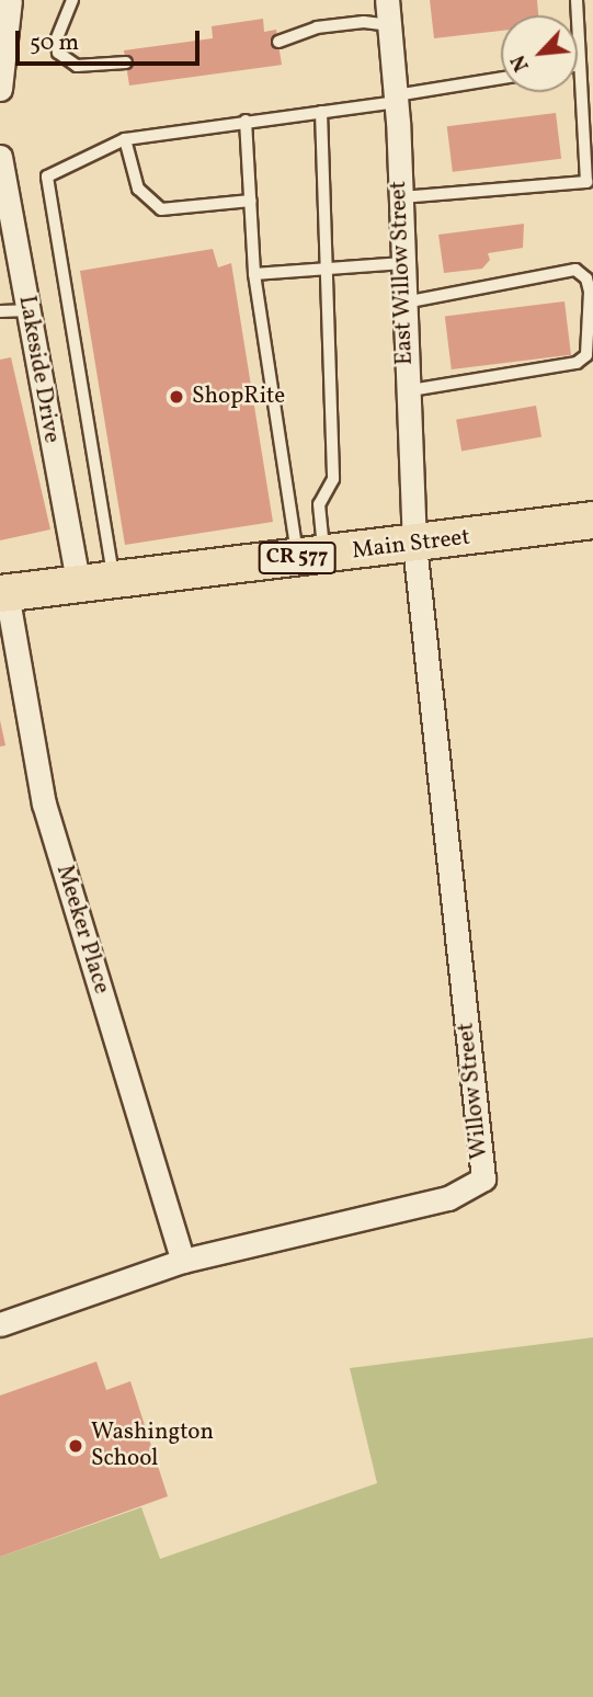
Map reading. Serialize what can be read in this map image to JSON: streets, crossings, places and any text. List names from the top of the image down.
{
  "streets": {
    "main road": ["Main Street", "CR 577"],
    "street": [
      "East Willow Street",
      "Lakeside Drive",
      "Meeker Place",
      "Willow Street"
    ]
  },
  "crossings": [
    ["East Willow Street", "Main Street"],
    ["East Willow Street", "Willow Street"],
    ["Lakeside Drive", "Main Street"],
    ["Main Street", "Meeker Place"],
    ["Main Street", "Willow Street"],
    ["Meeker Place", "Willow Street"]
  ],
  "places": ["ShopRite", "Washington School"],
  "scale_bar": "50 m",
  "north": "bottom left"
}
